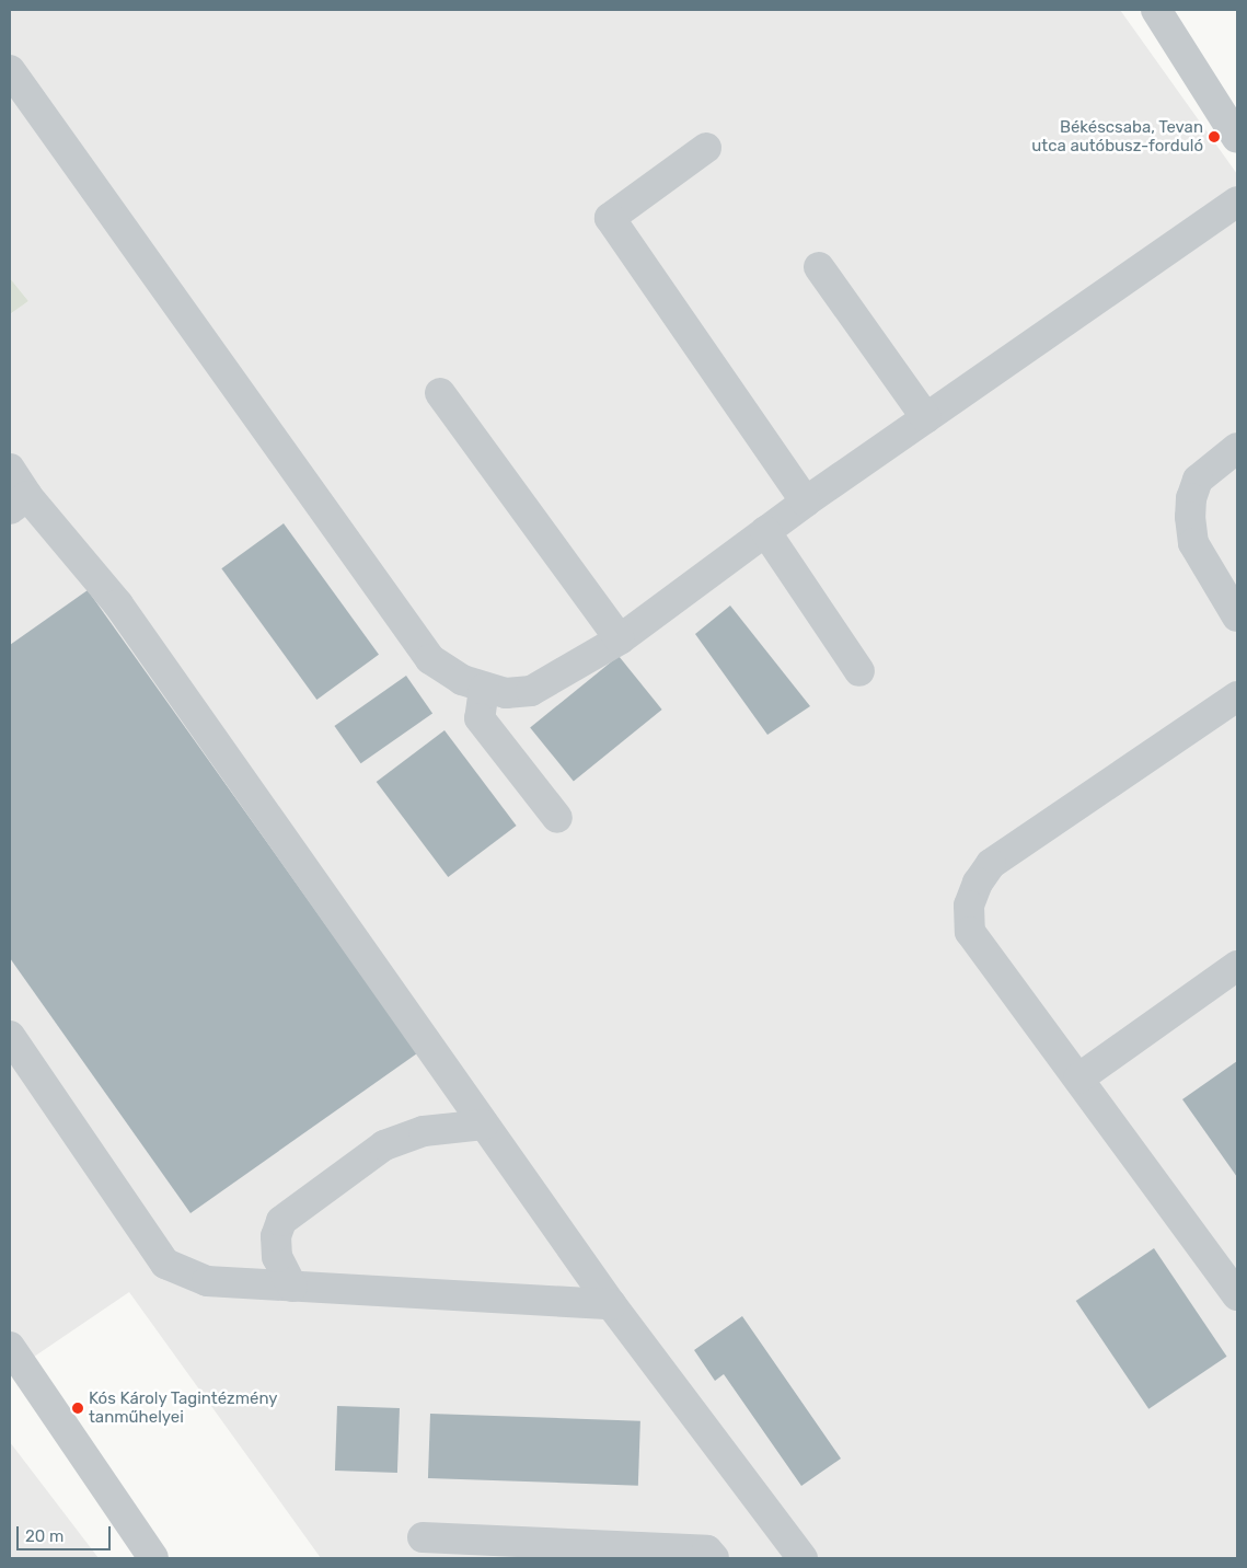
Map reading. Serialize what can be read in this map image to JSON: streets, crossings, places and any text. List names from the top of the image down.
{
  "places": ["Békéscsaba, Tevan utca autóbusz-forduló", "Kós Károly Tagintézmény tanműhelyei"],
  "scale_bar": "20 m"
}
